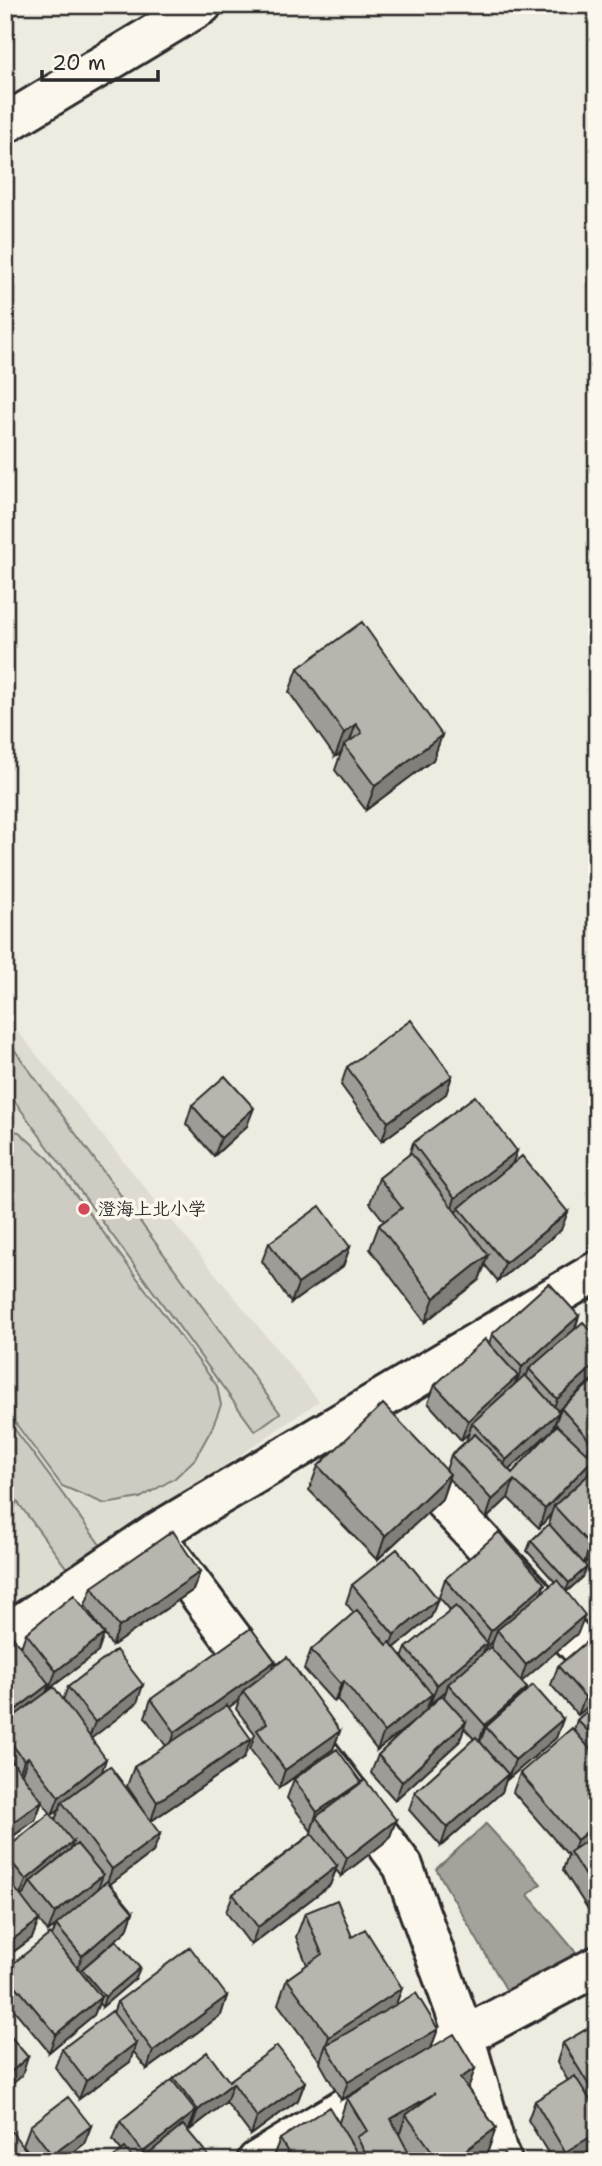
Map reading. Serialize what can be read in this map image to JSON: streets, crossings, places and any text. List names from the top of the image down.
{
  "places": ["澄海上北小学"],
  "scale_bar": "20 m"
}
